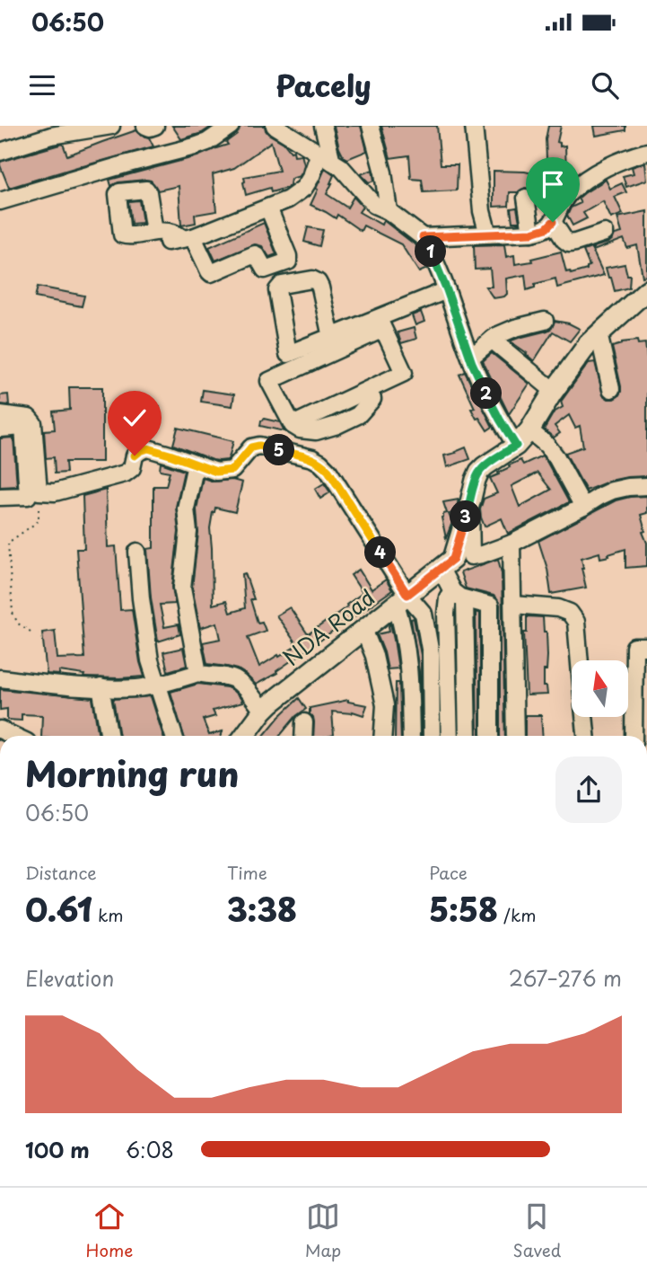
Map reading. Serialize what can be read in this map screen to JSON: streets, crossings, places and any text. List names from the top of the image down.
{
  "streets": {
    "main road": ["NDA Road"]
  },
  "north": "top",
  "page": {
    "status": "06:50",
    "header": "Pacely",
    "pins": [
      "1",
      "2",
      "5",
      "3",
      "4"
    ],
    "heading": ["Morning run", "06:50"],
    "stats": [
      ["Distance", "0.61 km"],
      ["Time", "3:38"],
      ["Pace", "5:58 /km"]
    ],
    "chart": ["Elevation", "267–276 m"],
    "list": [
      {
        "name": "100 m",
        "note": "6:08"
      }
    ],
    "tabs": ["Home", "Map", "Saved"]
  }
}
